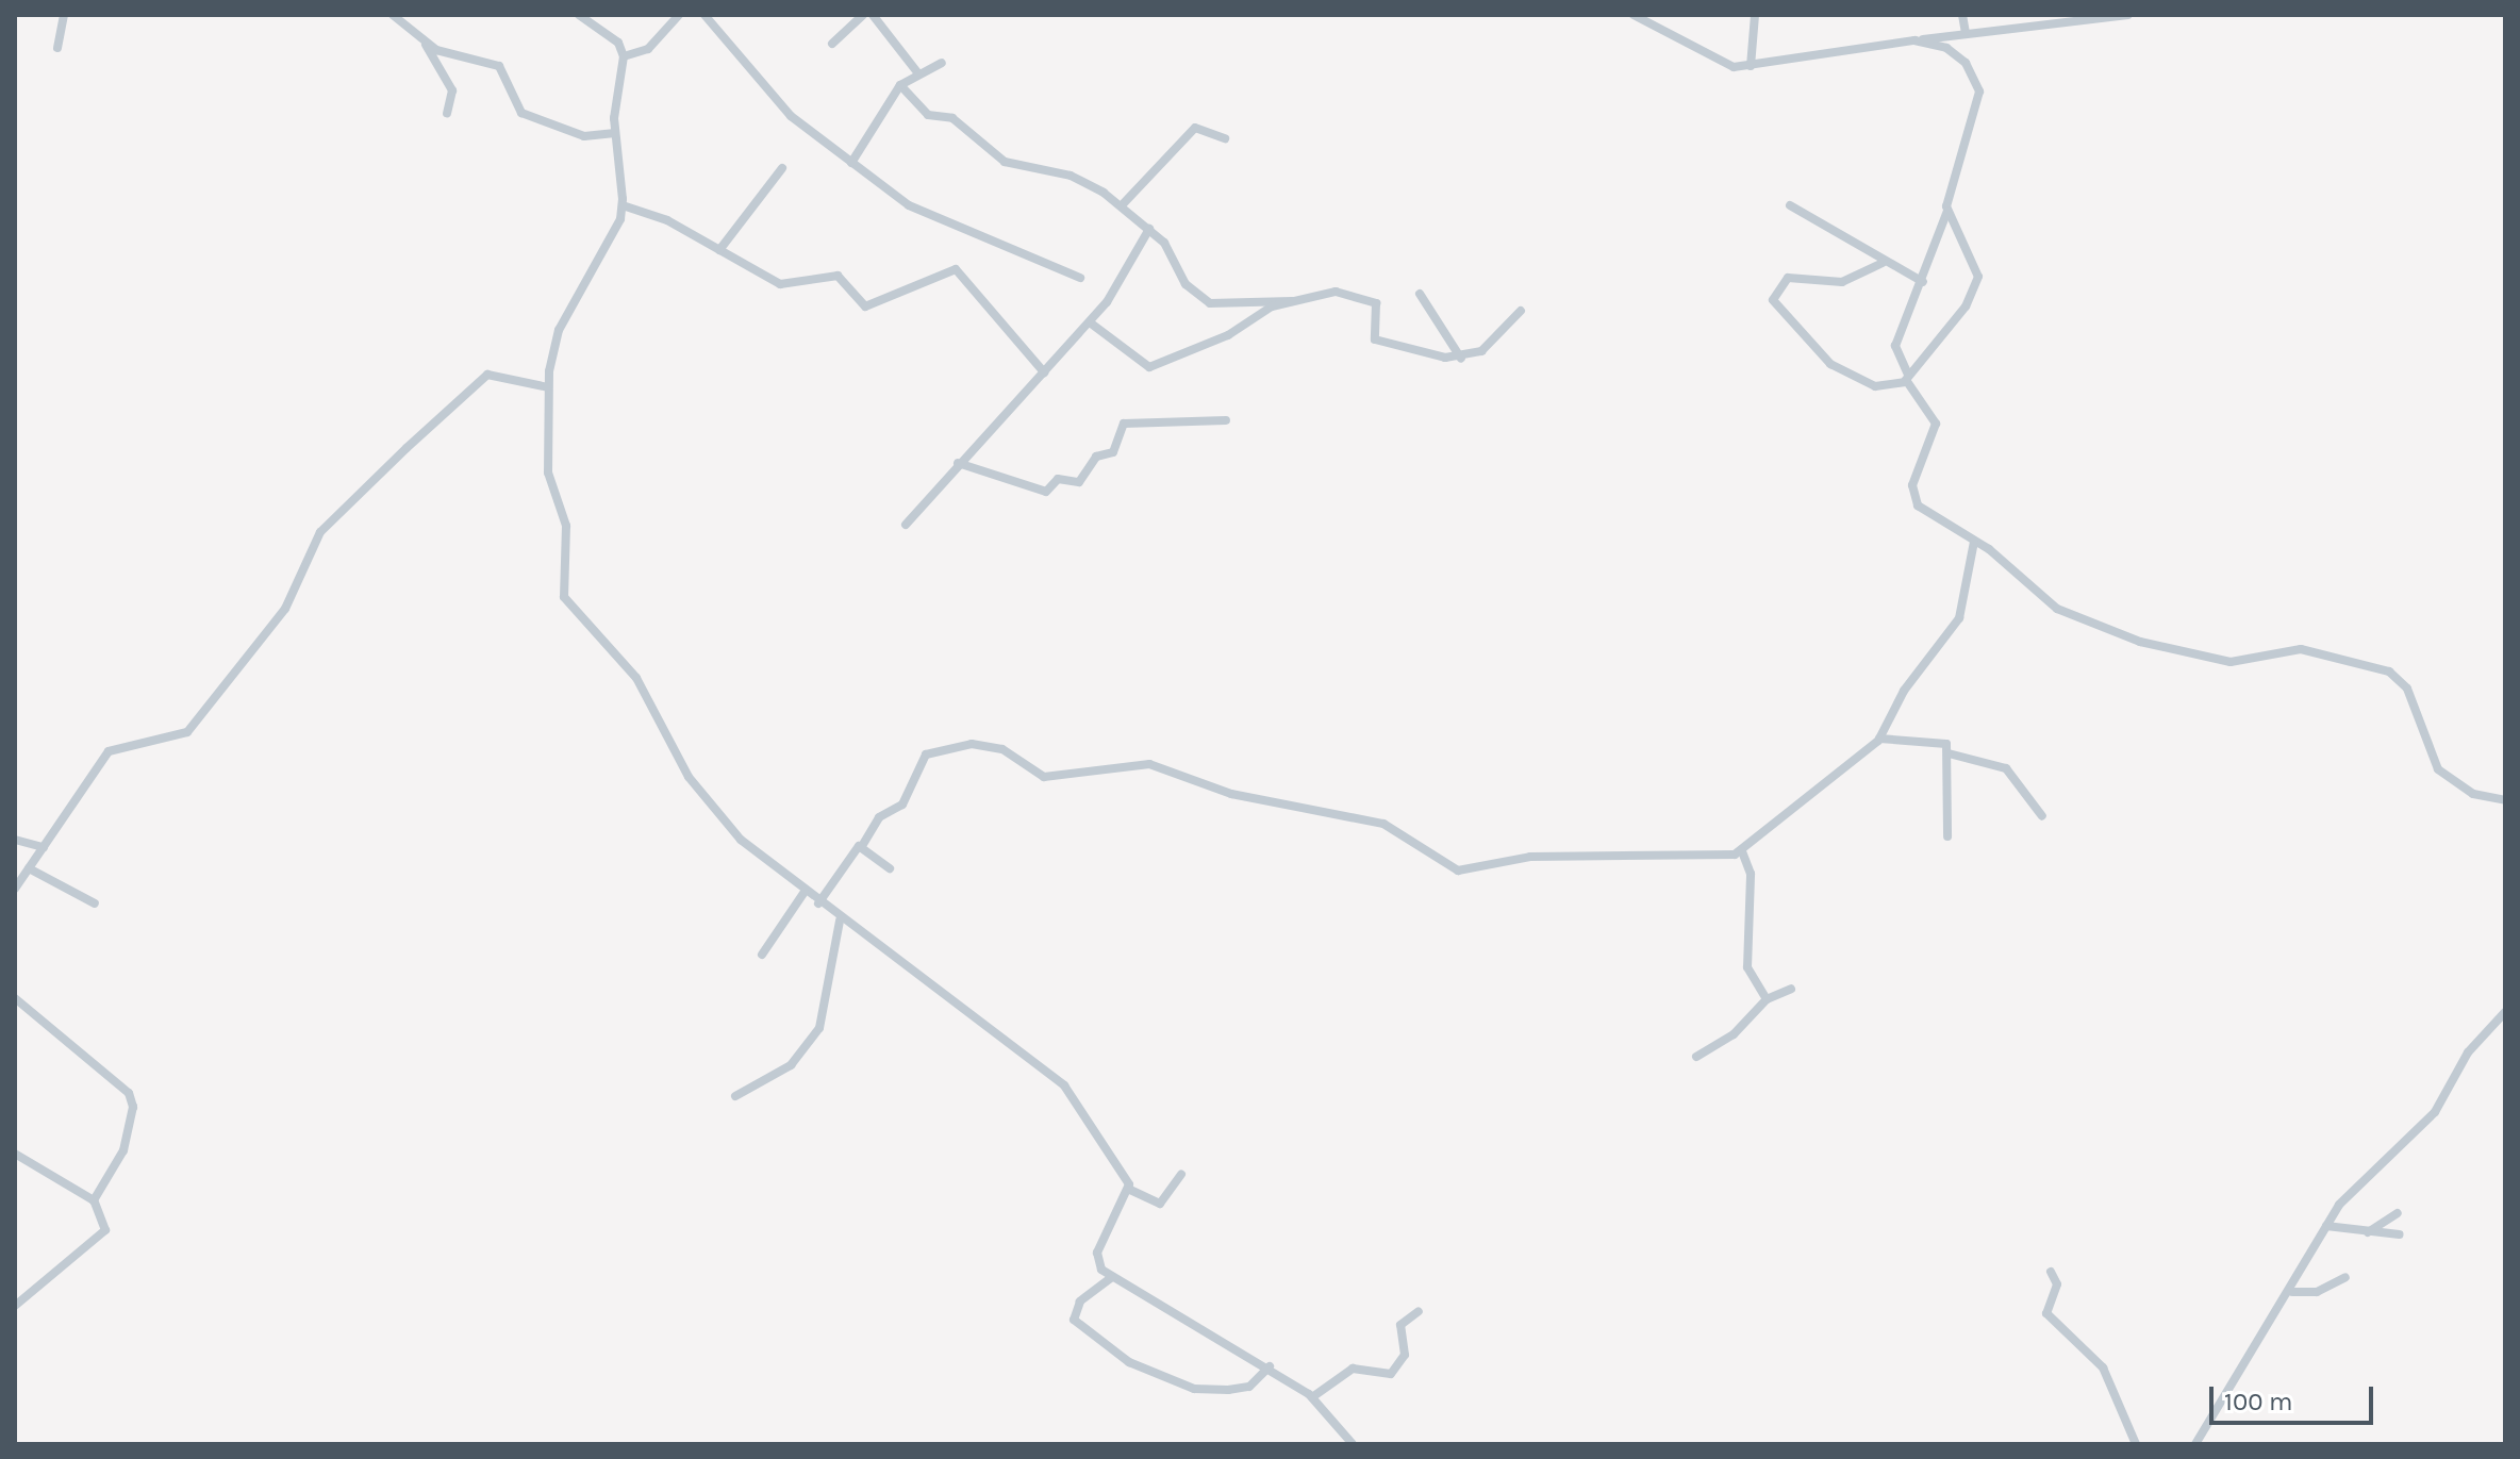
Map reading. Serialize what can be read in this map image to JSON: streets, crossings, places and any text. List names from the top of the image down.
{
  "scale_bar": "100 m"
}
